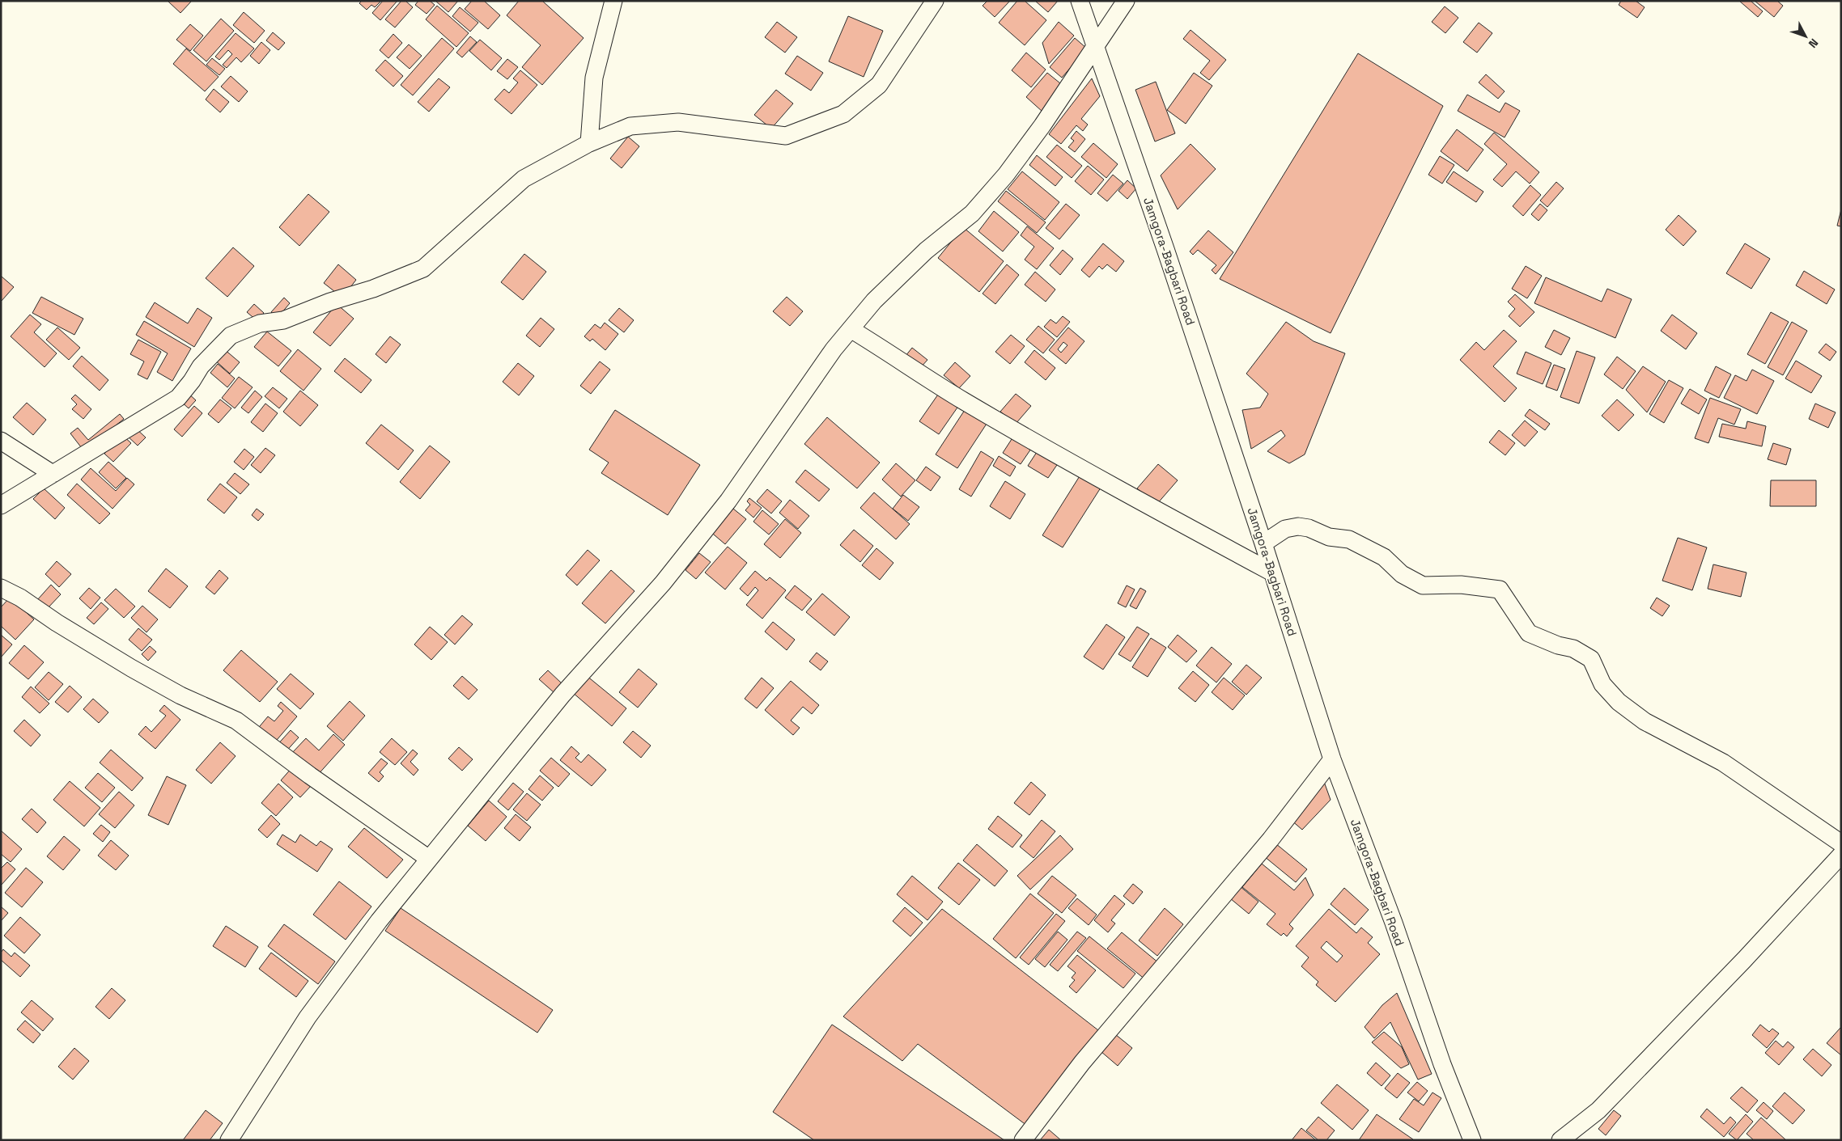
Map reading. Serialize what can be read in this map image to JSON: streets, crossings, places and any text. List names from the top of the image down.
{
  "streets": {
    "street": ["Jamgora-Bagbari Road"]
  },
  "north": "bottom right"
}
